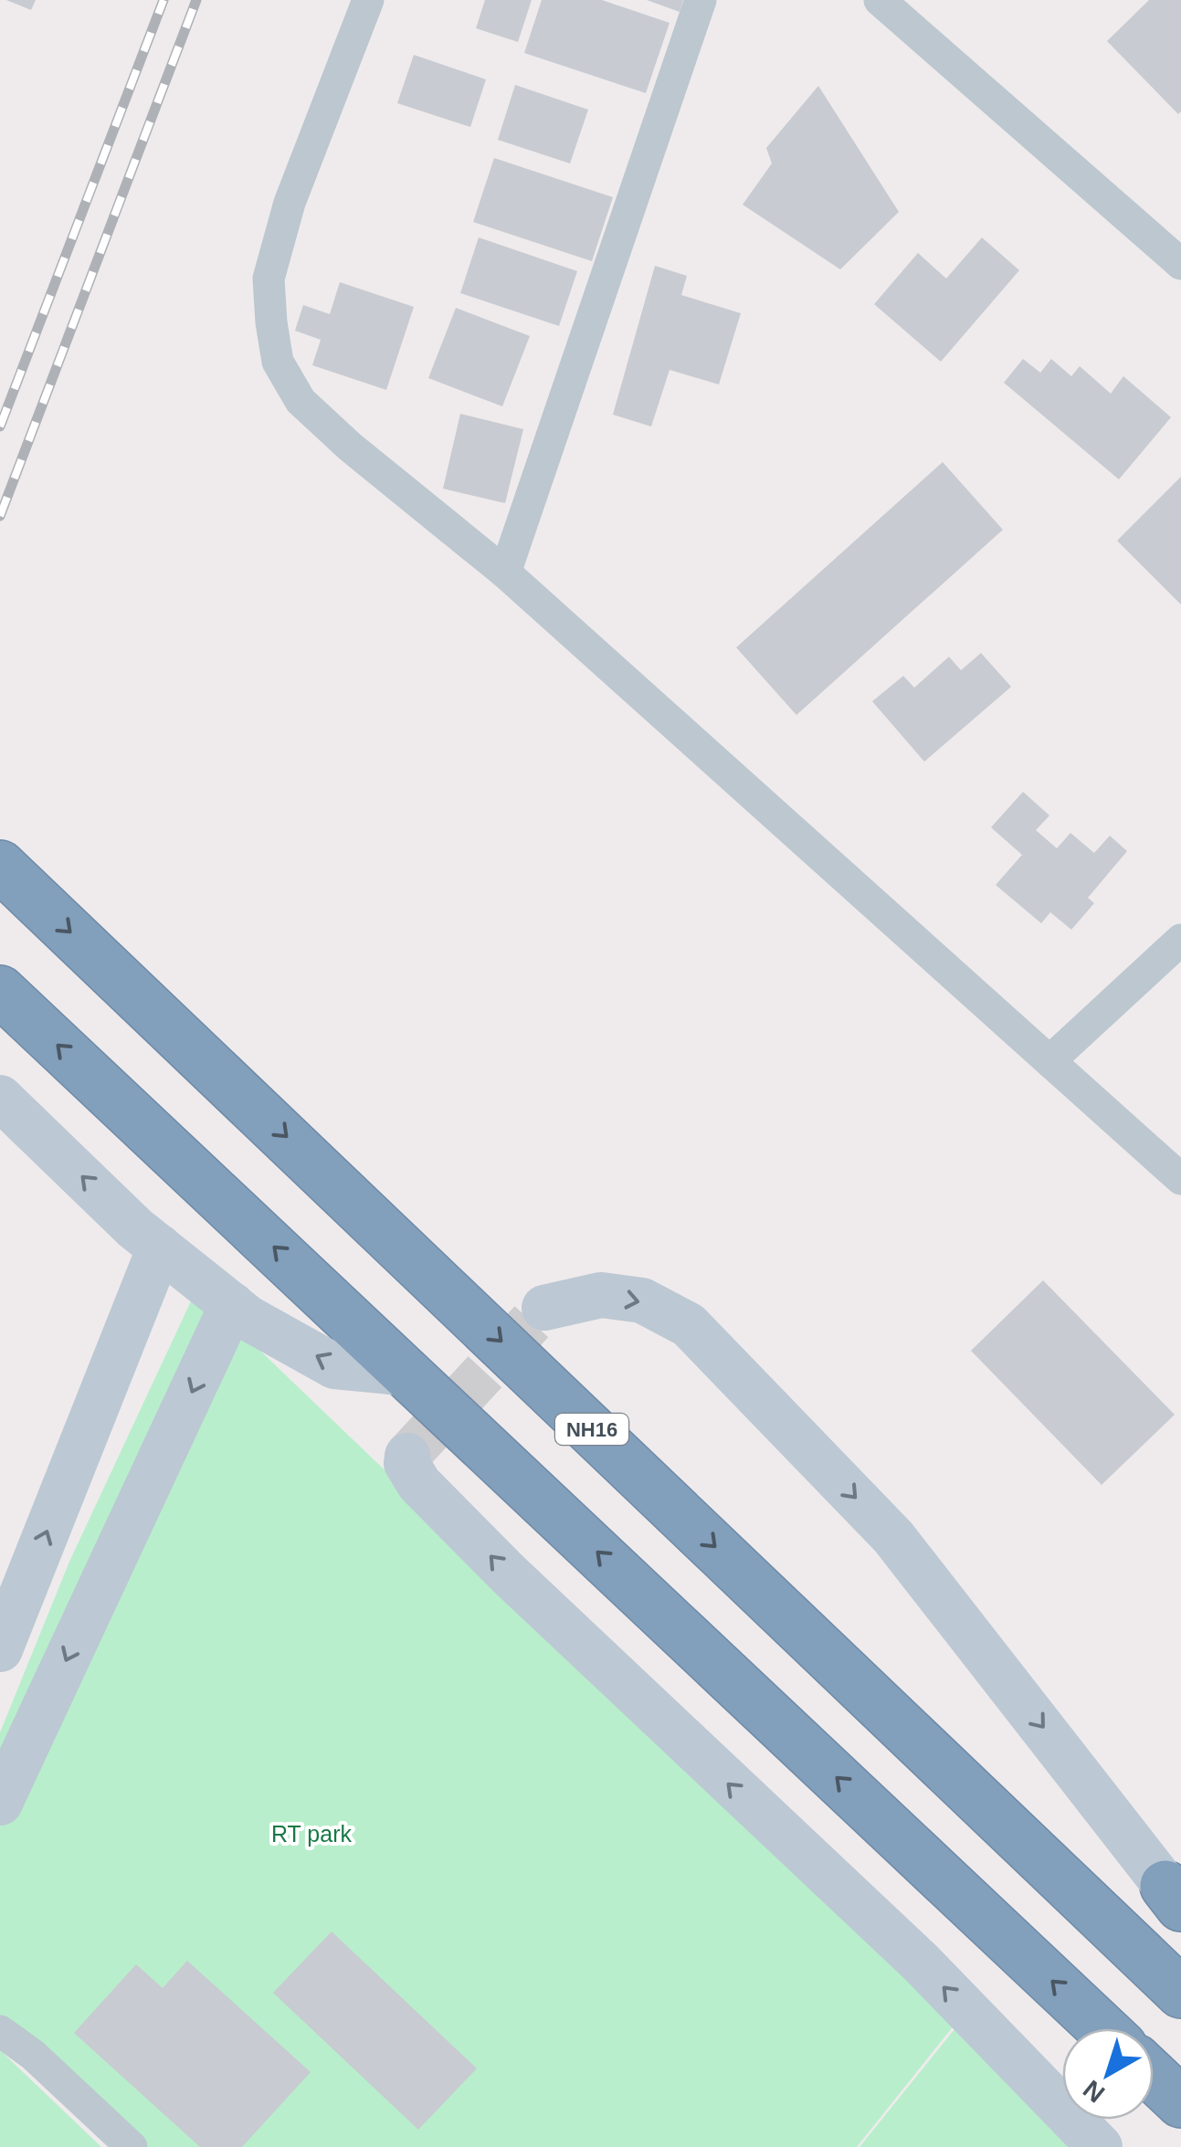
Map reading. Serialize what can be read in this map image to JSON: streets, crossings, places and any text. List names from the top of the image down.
{
  "streets": {
    "highway": ["NH16"]
  },
  "parks": ["RT park"],
  "north": "bottom left"
}
